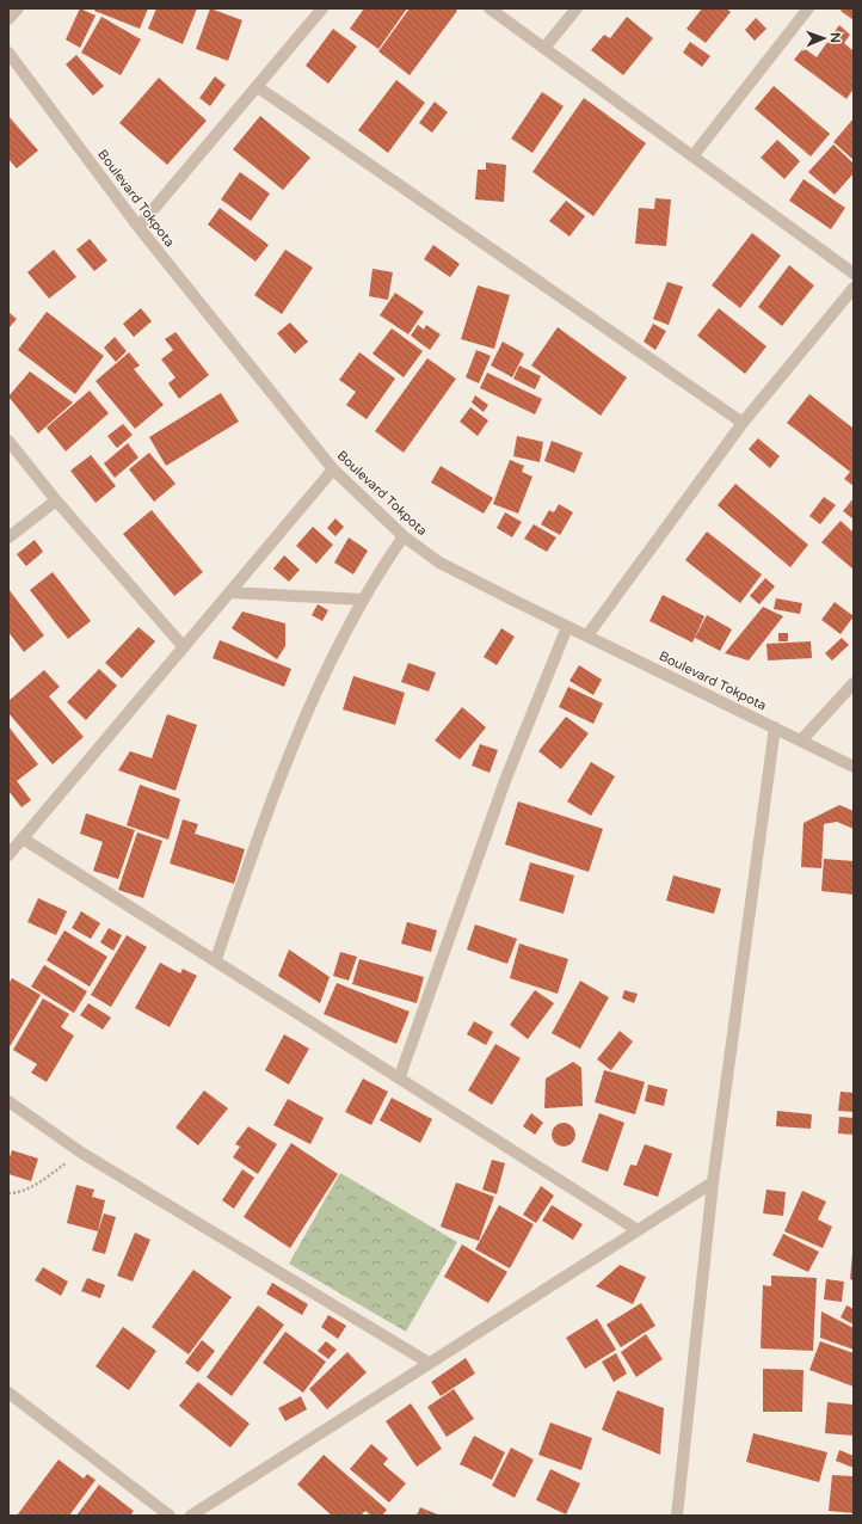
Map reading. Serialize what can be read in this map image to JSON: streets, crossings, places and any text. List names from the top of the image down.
{
  "streets": {
    "street": ["Boulevard Tokpota"]
  },
  "north": "right"
}
